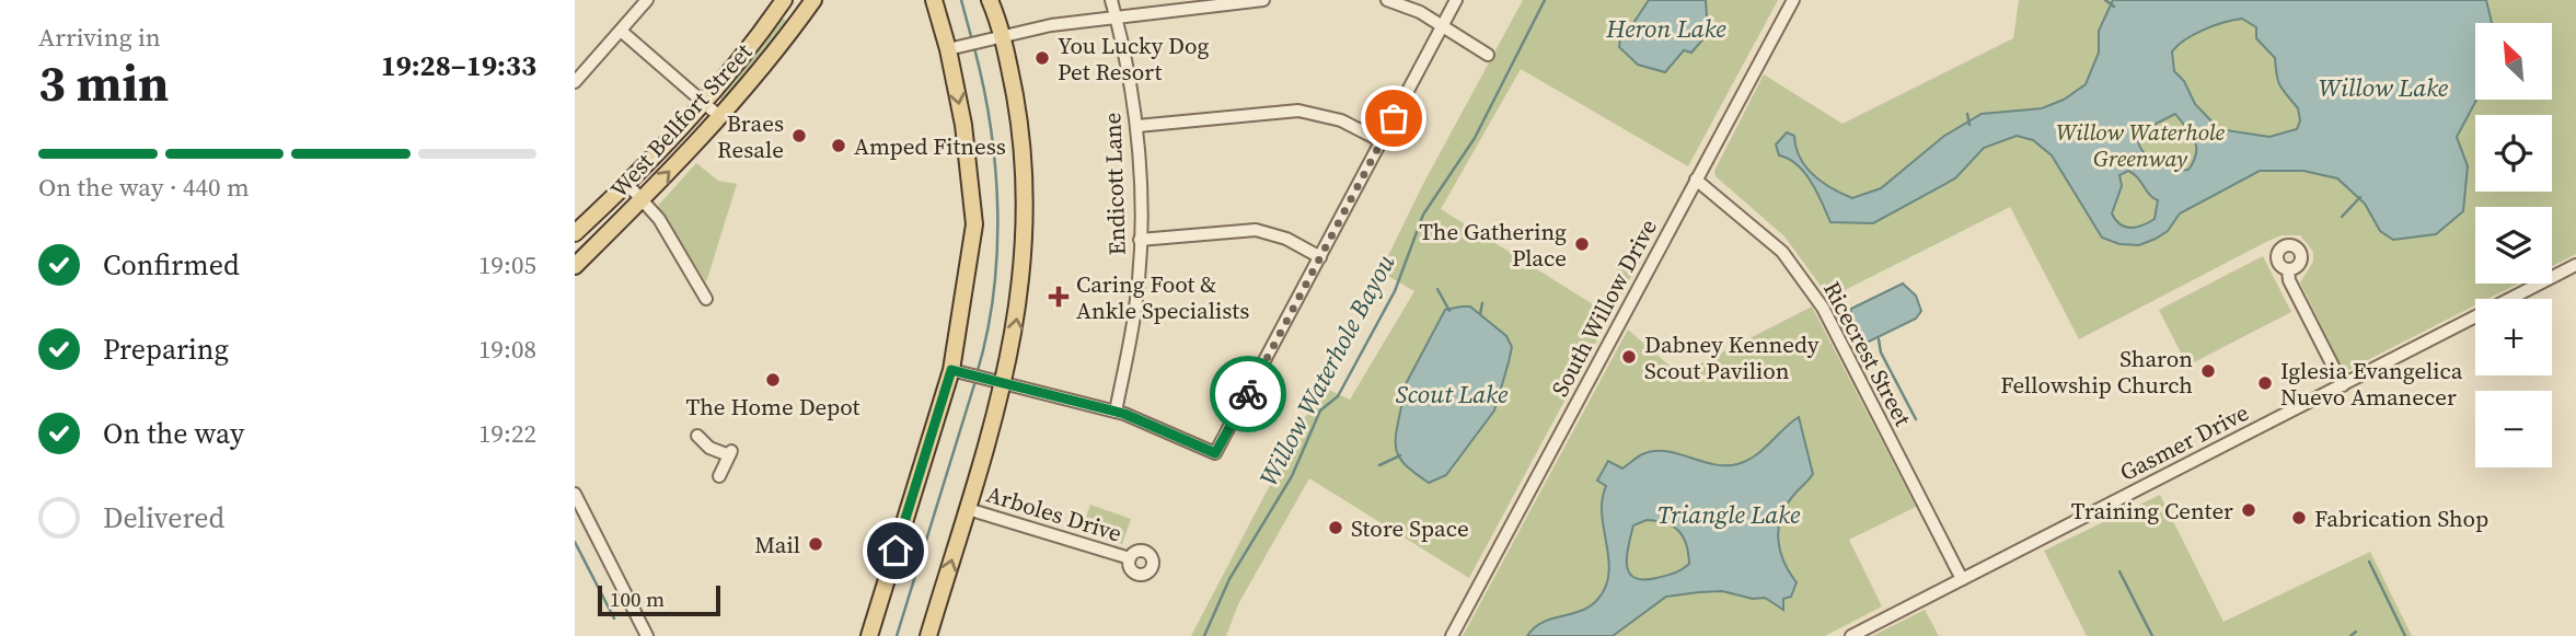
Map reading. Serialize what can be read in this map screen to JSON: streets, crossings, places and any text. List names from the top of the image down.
{
  "streets": {
    "main road": ["West Bellfort Street"],
    "street": [
      "Endicott Lane",
      "South Willow Drive",
      "Ricecrest Street",
      "Gasmer Drive",
      "Arboles Drive"
    ]
  },
  "crossings": [
    ["South Willow Drive", "Ricecrest Street"],
    ["Ricecrest Street", "Gasmer Drive"]
  ],
  "water": [
    "Heron Lake",
    "Willow Lake",
    "Willow Waterhole Bayou",
    "Scout Lake",
    "Triangle Lake"
  ],
  "parks": ["Willow Waterhole Greenway"],
  "places": {
    "other": [
      "You Lucky Dog Pet Resort",
      "Braes Resale",
      "Amped Fitness",
      "The Gathering Place",
      "Dabney Kennedy Scout Pavilion",
      "Sharon Fellowship Church",
      "The Home Depot",
      "Iglesia Evangelica Nuevo Amanecer",
      "Training Center",
      "Fabrication Shop",
      "Store Space",
      "Mail"
    ],
    "health": ["Caring Foot & Ankle Specialists"]
  },
  "scale_bar": "100 m",
  "north": "top left",
  "page": {
    "heading": ["3 min", "Arriving in", "19:28–19:33"],
    "map_buttons": ["+", "−"],
    "bar": "On the way · 440 m",
    "list": [
      ["Confirmed", "19:05"],
      ["Preparing", "19:08"],
      ["On the way", "19:22"],
      "Delivered"
    ],
    "scale": "100 m"
  }
}
